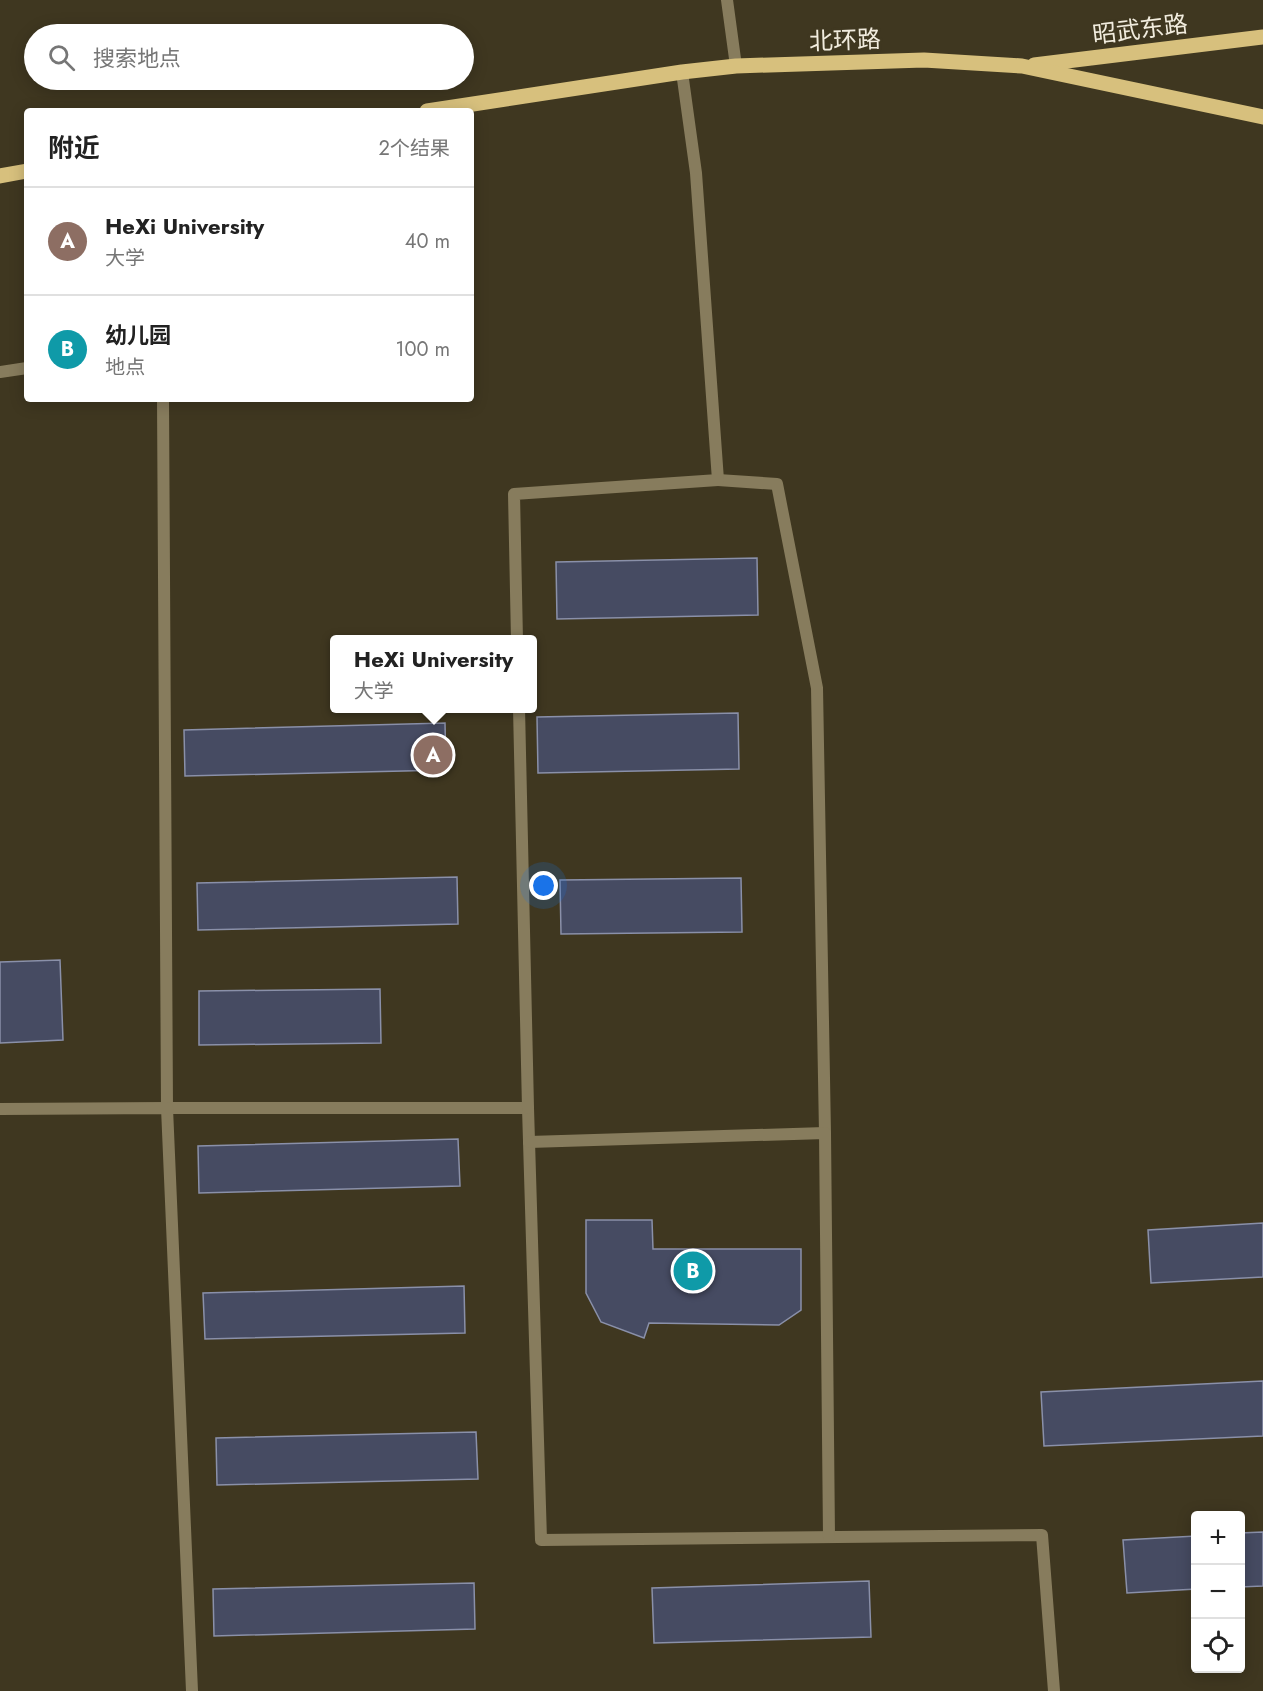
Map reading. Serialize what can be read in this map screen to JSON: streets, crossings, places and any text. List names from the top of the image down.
{
  "streets": {
    "main road": ["昭武东路", "北环路"]
  },
  "crossings": [
    ["昭武东路", "北环路"]
  ],
  "page": {
    "search": "搜索地点",
    "heading": ["附近", "2个结果"],
    "list": [
      {
        "mark": "A",
        "name": "HeXi University",
        "note": "大学",
        "value": "40 m"
      },
      {
        "mark": "B",
        "name": "幼儿园",
        "note": "地点",
        "value": "100 m"
      }
    ],
    "popup": ["HeXi University", "大学"],
    "pins": ["A", "B"],
    "map_buttons": ["+", "−"]
  }
}
